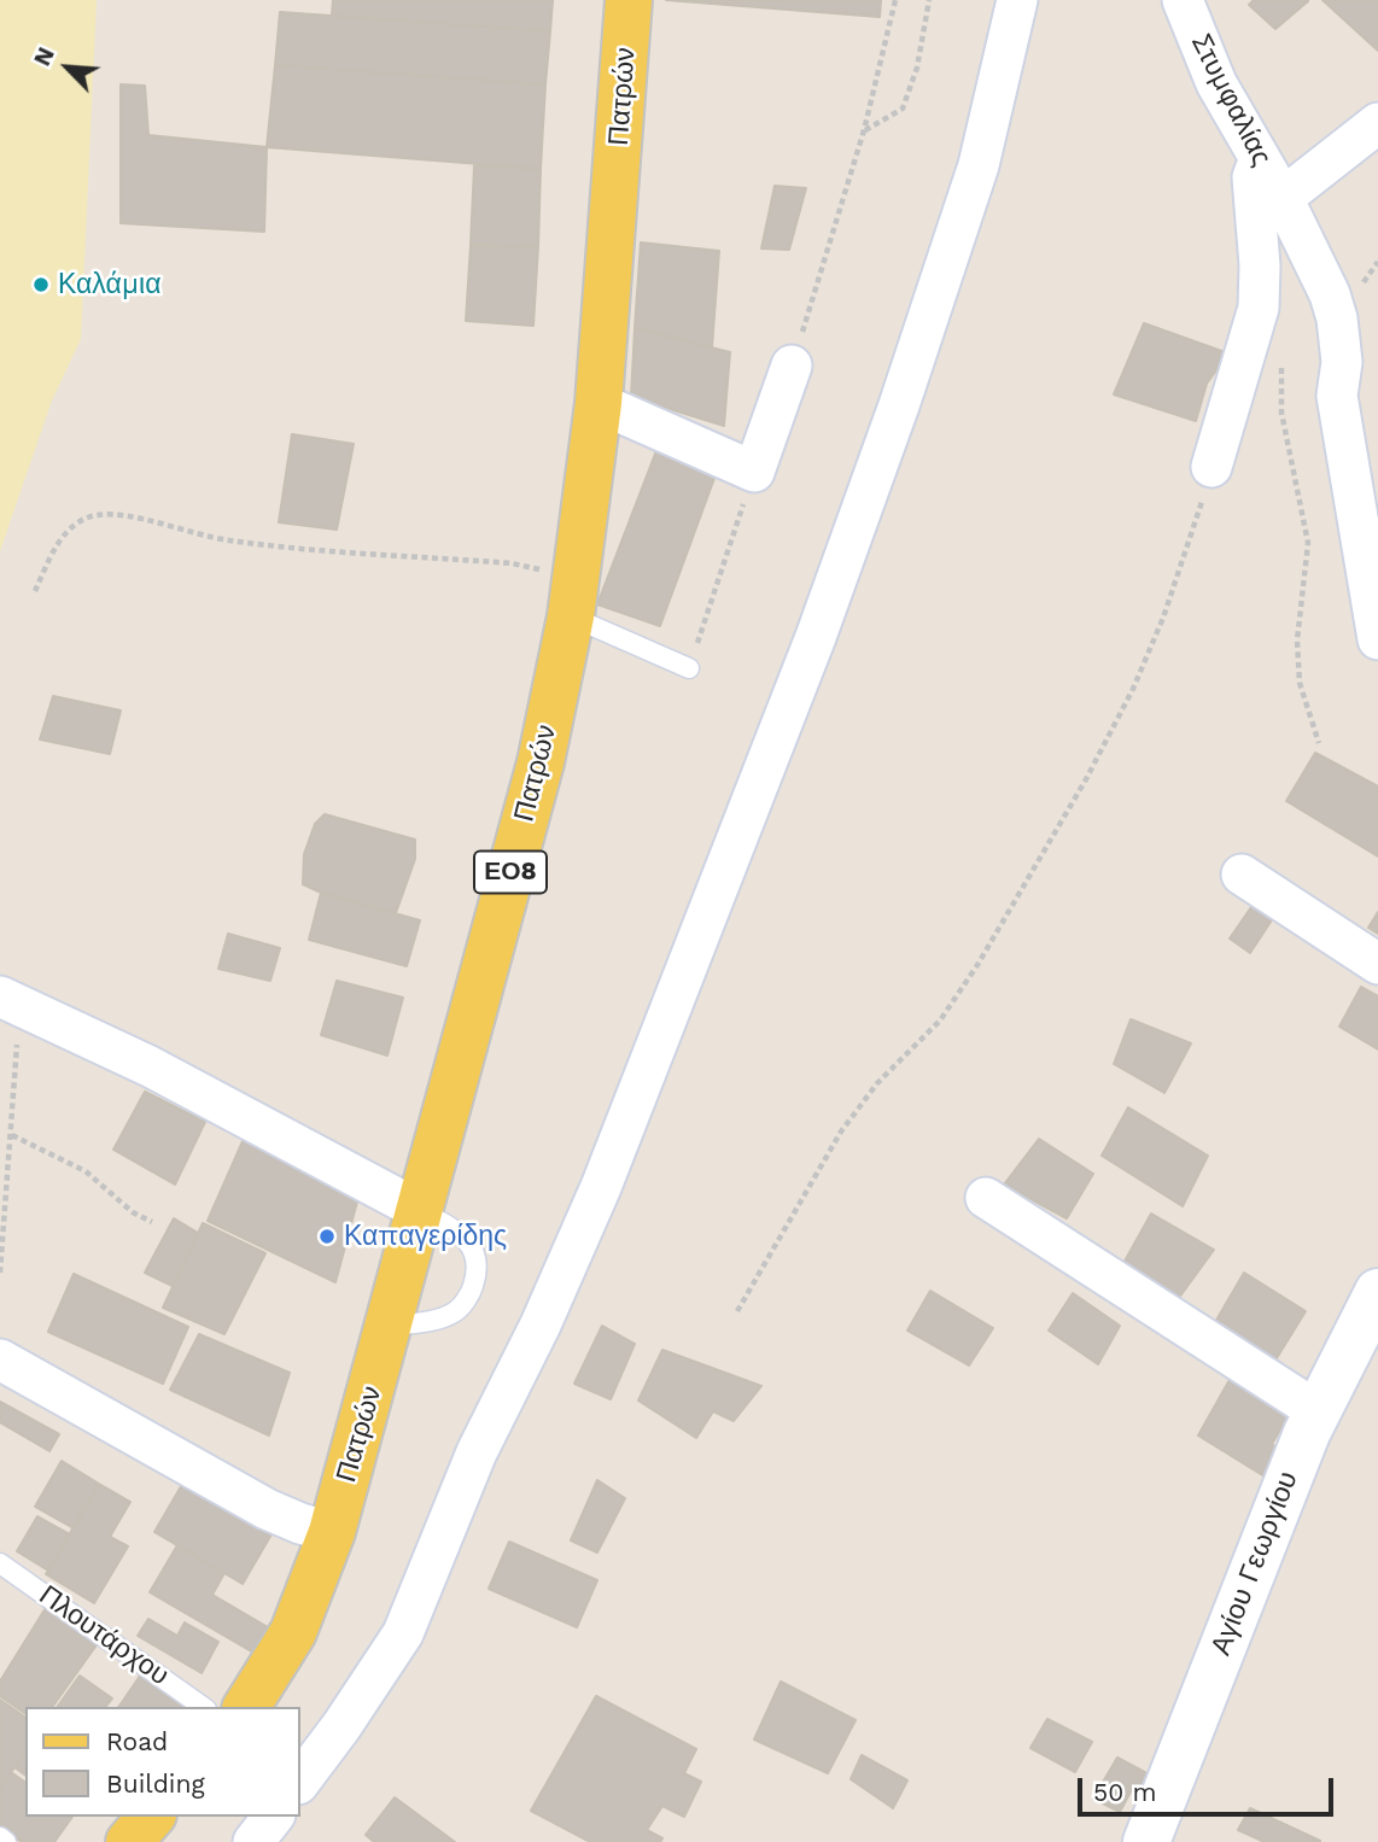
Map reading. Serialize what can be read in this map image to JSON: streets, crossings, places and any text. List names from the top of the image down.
{
  "streets": {
    "main road": ["Πατρών", "ΕΟ8"],
    "street": ["Στυμφαλίας", "Αγίου Γεωργίου"],
    "lane": ["Πλουτάρχου"]
  },
  "places": ["Καλάμια", "Καπαγερίδης"],
  "legend": ["Road", "Building"],
  "scale_bar": "50 m",
  "north": "top left"
}
